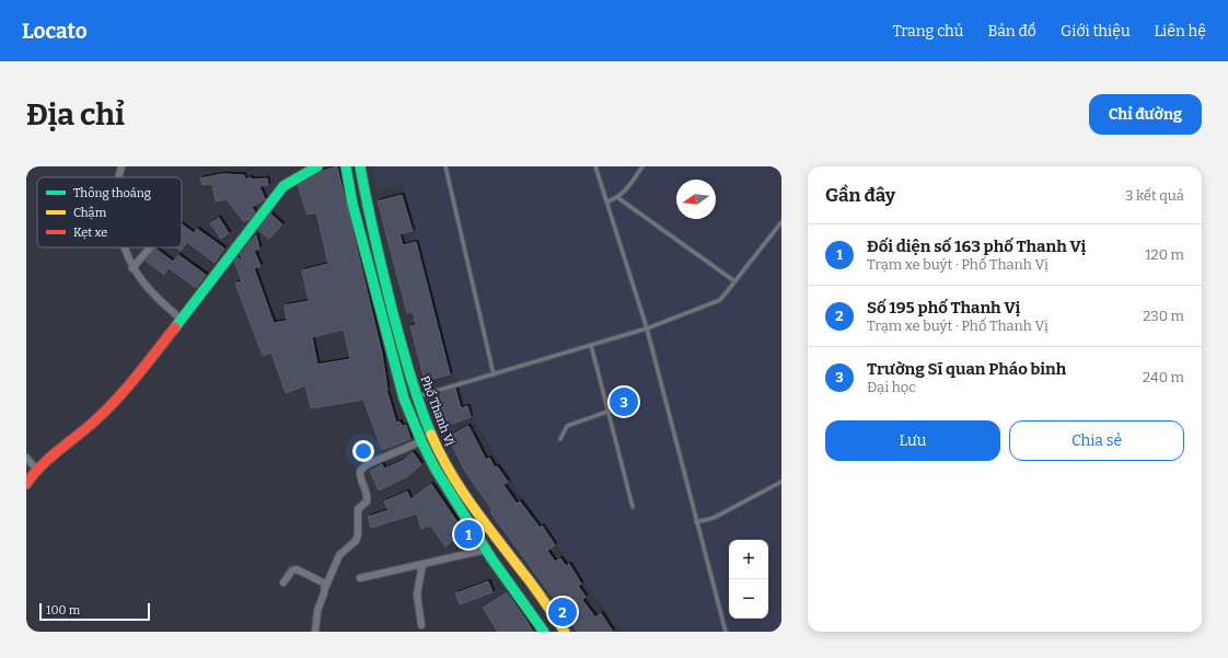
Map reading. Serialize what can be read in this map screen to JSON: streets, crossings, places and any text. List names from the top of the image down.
{
  "streets": {
    "main road": ["Phố Thanh Vị"]
  },
  "legend": ["Thông thoáng", "Chậm", "Kẹt xe"],
  "scale_bar": "100 m",
  "north": "left",
  "page": {
    "header": "Locato",
    "nav": [
      "Trang chủ",
      "Bản đồ",
      "Giới thiệu",
      "Liên hệ"
    ],
    "buttons": [
      "Chỉ đường",
      ["Lưu", "Chia sẻ"]
    ],
    "title": "Địa chỉ",
    "heading": ["Gần đây", "3 kết quả"],
    "list": [
      {
        "mark": "1",
        "name": "Đối diện số 163 phố Thanh Vị",
        "note": "Trạm xe buýt · Phố Thanh Vị",
        "value": "120 m"
      },
      {
        "mark": "2",
        "name": "Số 195 phố Thanh Vị",
        "note": "Trạm xe buýt · Phố Thanh Vị",
        "value": "230 m"
      },
      {
        "mark": "3",
        "name": "Trường Sĩ quan Pháo binh",
        "note": "Đại học",
        "value": "240 m"
      }
    ],
    "pins": ["3", "1", "2"],
    "map_buttons": ["+", "−"],
    "scale": "100 m"
  }
}
